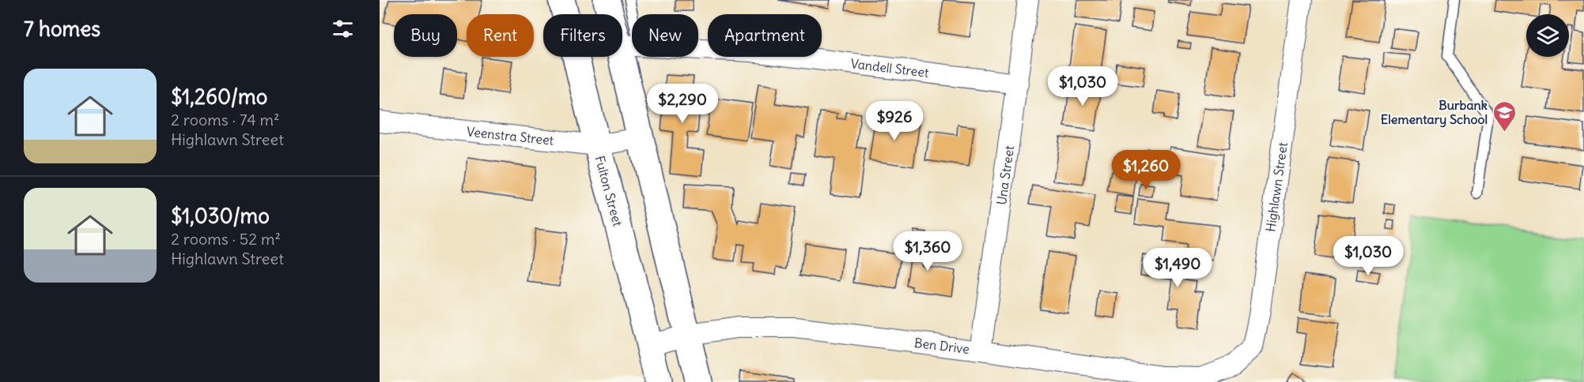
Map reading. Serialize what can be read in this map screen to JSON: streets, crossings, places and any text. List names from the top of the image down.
{
  "streets": {
    "main road": ["Fulton Street"],
    "street": [
      "Vandell Street",
      "Veenstra Street",
      "Una Street",
      "Highlawn Street",
      "Ben Drive"
    ]
  },
  "crossings": [
    ["Vandell Street", "Una Street"],
    ["Veenstra Street", "Fulton Street"],
    ["Una Street", "Ben Drive"],
    ["Highlawn Street", "Ben Drive"],
    ["Fulton Street", "Ben Drive"]
  ],
  "places": {
    "school or university": ["Burbank Elementary School"]
  },
  "page": {
    "heading": "7 homes",
    "chip": [
      "Buy",
      "Rent",
      "Filters",
      "New",
      "Apartment"
    ],
    "list": [
      {
        "name": "$1,260/mo",
        "note": "2 rooms · 74 m² · Highlawn Street"
      },
      {
        "name": "$1,030/mo",
        "note": "2 rooms · 52 m² · Highlawn Street"
      }
    ],
    "price": [
      "$1,030",
      "$2,290",
      "$926",
      "$1,260",
      "$1,360",
      "$1,030",
      "$1,490"
    ]
  }
}
